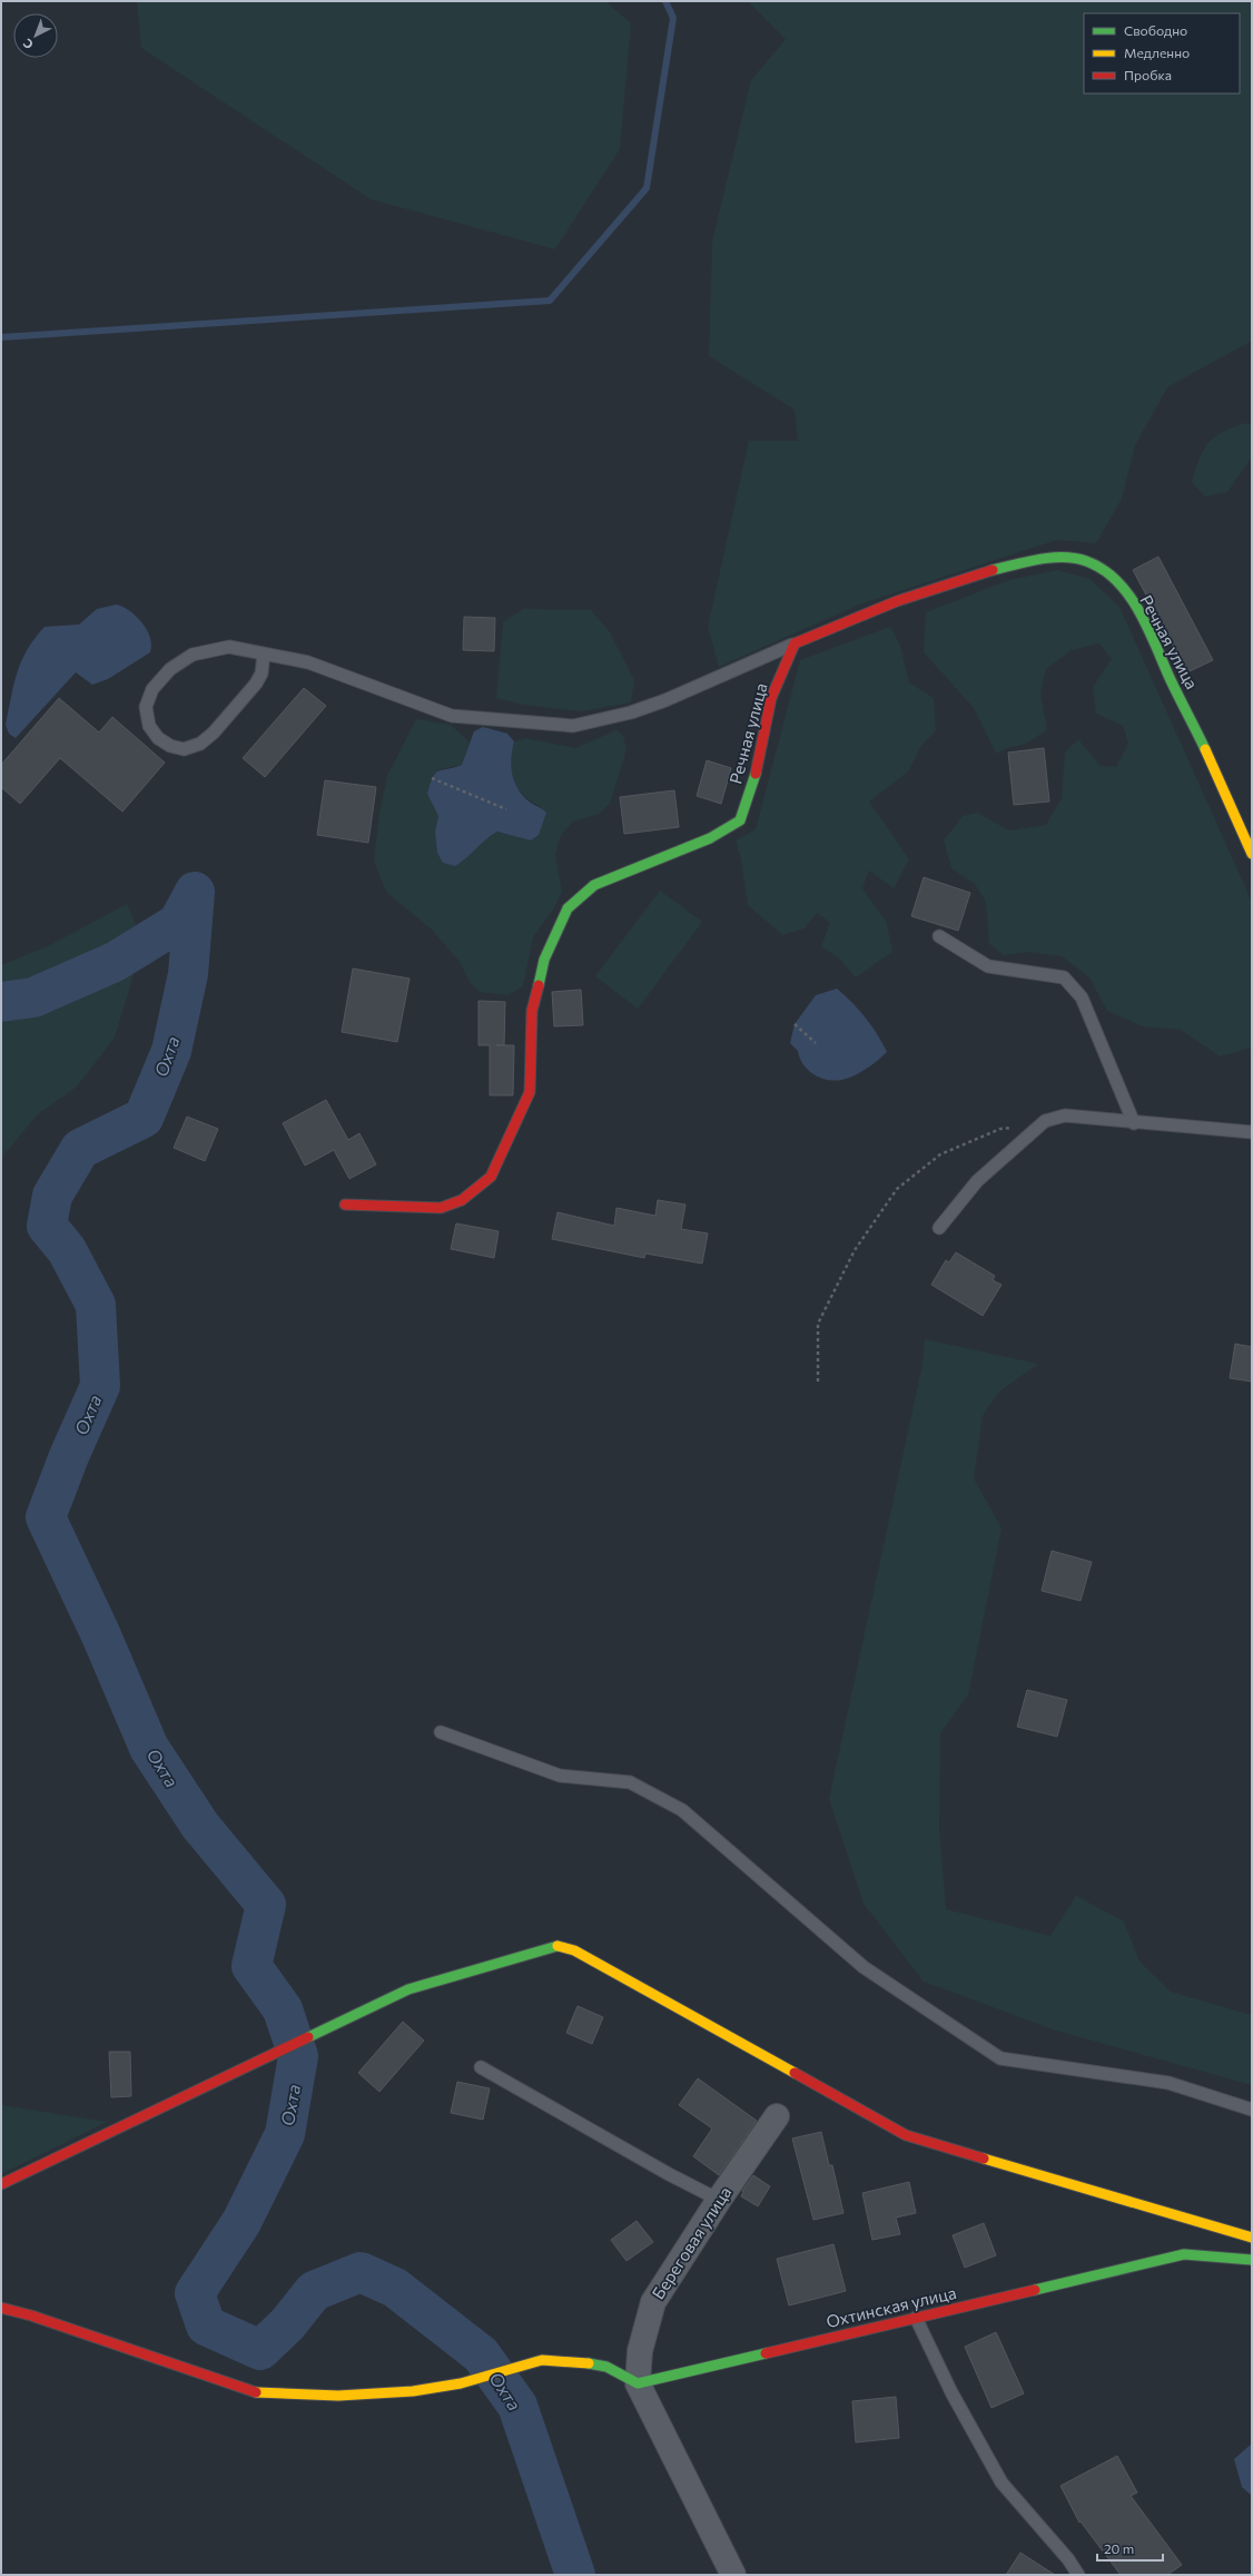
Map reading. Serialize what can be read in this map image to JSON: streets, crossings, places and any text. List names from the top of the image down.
{
  "streets": {
    "street": ["Речная улица", "Береговая улица", "Охтинская улица"]
  },
  "crossings": [
    ["Береговая улица", "Охтинская улица"]
  ],
  "water": ["Охта"],
  "legend": ["Свободно", "Медленно", "Пробка"],
  "scale_bar": "20 m",
  "north": "bottom left"
}
